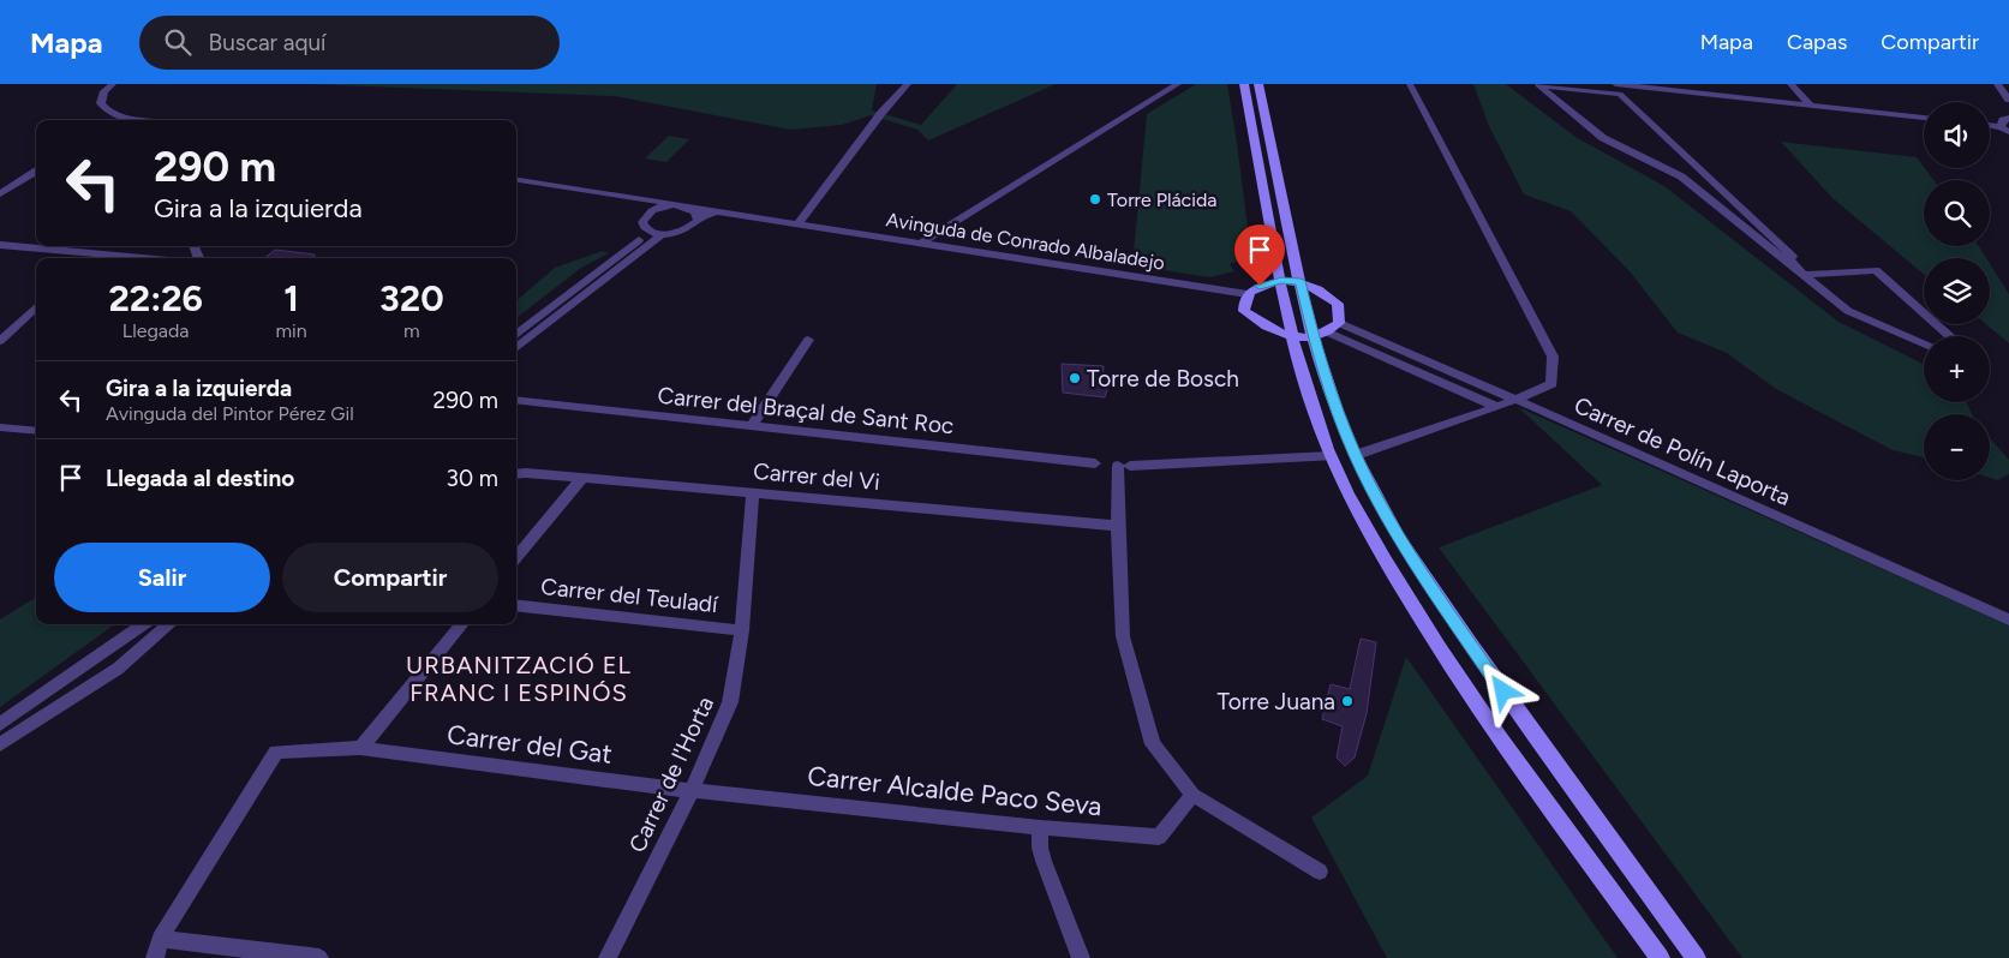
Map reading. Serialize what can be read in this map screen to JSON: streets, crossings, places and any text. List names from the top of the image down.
{
  "streets": {
    "street": [
      "Avinguda de Conrado Albaladejo",
      "Carrer del Braçal de Sant Roc",
      "Carrer de Polín Laporta",
      "Carrer del Vi",
      "Carrer del Teuladí",
      "Carrer del Gat",
      "Carrer de l'Horta",
      "Carrer Alcalde Paco Seva"
    ]
  },
  "crossings": [
    ["Carrer del Vi", "Carrer de l'Horta"],
    ["Carrer del Teuladí", "Carrer de l'Horta"],
    ["Carrer del Gat", "Carrer de l'Horta"],
    ["Carrer del Gat", "Carrer Alcalde Paco Seva"],
    ["Carrer de l'Horta", "Carrer Alcalde Paco Seva"]
  ],
  "districts": ["URBANITZACIÓ EL FRANC I ESPINÓS"],
  "places": ["Torre Plácida", "Torre de Bosch", "Torre Juana"],
  "page": {
    "header": "Mapa",
    "search": "Buscar aquí",
    "nav": ["Mapa", "Capas", "Compartir"],
    "map_buttons": ["+", "−"],
    "turn": ["290 m", "Gira a la izquierda"],
    "eta": [
      "22:26",
      "Llegada",
      "1",
      "min",
      "320",
      "m"
    ],
    "list": [
      {
        "name": "Gira a la izquierda",
        "note": "Avinguda del Pintor Pérez Gil",
        "value": "290 m"
      },
      {
        "name": "Llegada al destino",
        "value": "30 m"
      }
    ],
    "buttons": ["Salir", "Compartir"]
  }
}
